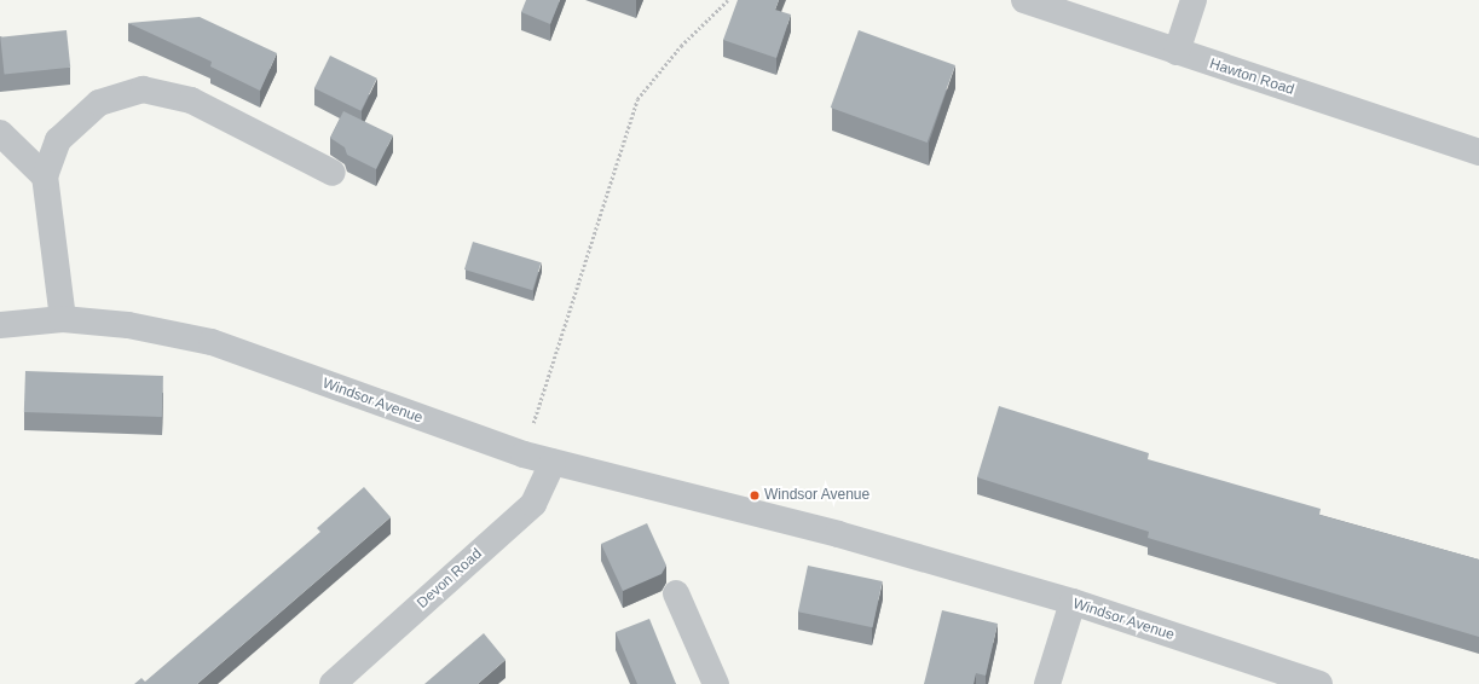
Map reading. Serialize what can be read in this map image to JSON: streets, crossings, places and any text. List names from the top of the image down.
{
  "streets": {
    "street": ["Hawton Road", "Windsor Avenue", "Devon Road"]
  },
  "crossings": [
    ["Windsor Avenue", "Devon Road"]
  ],
  "places": ["Windsor Avenue"]
}
